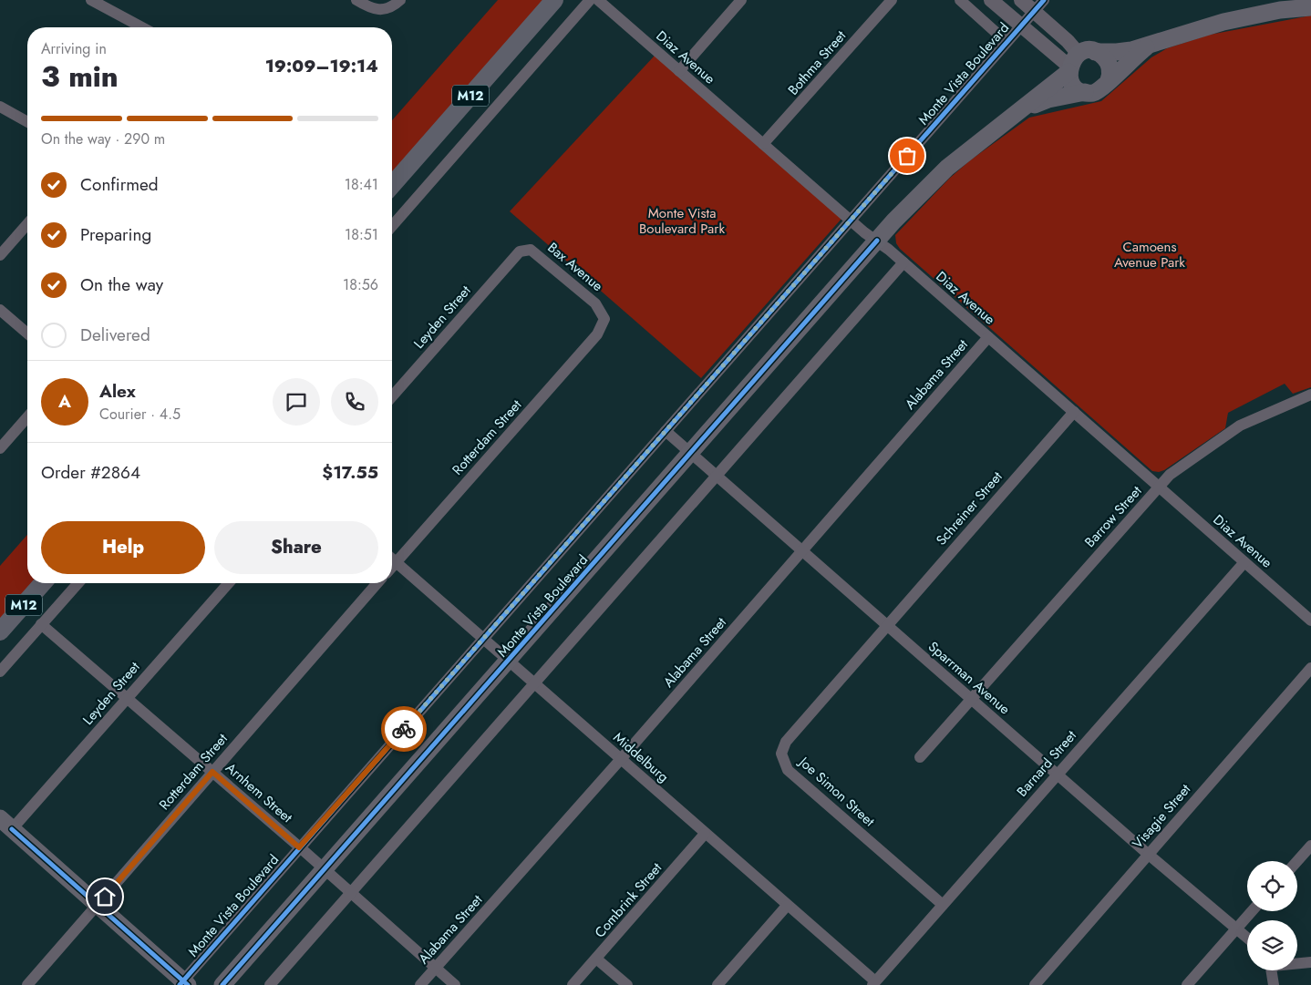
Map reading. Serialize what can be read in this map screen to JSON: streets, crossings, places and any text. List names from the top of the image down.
{
  "streets": {
    "main road": ["Monte Vista Boulevard", "M12"],
    "street": [
      "Diaz Avenue",
      "Bothma Street",
      "Bax Avenue",
      "Leyden Street",
      "Alabama Street",
      "Rotterdam Street",
      "Schreiner Street",
      "Barrow Street",
      "Sparrman Avenue",
      "Middelburg",
      "Barnard Street",
      "Joe Simon Street",
      "Arnhem Street",
      "Visagie Street",
      "Combrink Street"
    ]
  },
  "crossings": [
    ["Diaz Avenue", "Bothma Street"],
    ["Diaz Avenue", "Monte Vista Boulevard"],
    ["Diaz Avenue", "Alabama Street"],
    ["Diaz Avenue", "Schreiner Street"],
    ["Diaz Avenue", "Barrow Street"],
    ["Diaz Avenue", "Barnard Street"],
    ["Monte Vista Boulevard", "Sparrman Avenue"],
    ["Monte Vista Boulevard", "Middelburg"],
    ["Monte Vista Boulevard", "Arnhem Street"],
    ["Bax Avenue", "Leyden Street"],
    ["Bax Avenue", "Rotterdam Street"],
    ["Leyden Street", "Arnhem Street"],
    ["Alabama Street", "Sparrman Avenue"],
    ["Alabama Street", "Middelburg"],
    ["Alabama Street", "Arnhem Street"],
    ["Rotterdam Street", "Middelburg"],
    ["Rotterdam Street", "Arnhem Street"],
    ["Schreiner Street", "Sparrman Avenue"],
    ["Schreiner Street", "Joe Simon Street"],
    ["Barrow Street", "Sparrman Avenue"],
    ["Sparrman Avenue", "Barnard Street"],
    ["Sparrman Avenue", "Joe Simon Street"],
    ["Sparrman Avenue", "Visagie Street"],
    ["Middelburg", "Barnard Street"],
    ["Middelburg", "Combrink Street"],
    ["Barnard Street", "Joe Simon Street"]
  ],
  "parks": ["Monte Vista Boulevard Park", "Camoens Avenue Park"],
  "page": {
    "heading": ["3 min", "Arriving in", "19:09–19:14"],
    "panel": [
      "Alex",
      "Courier · 4.5",
      "Order #2864",
      "$17.55"
    ],
    "bar": "On the way · 290 m",
    "list": [
      ["Confirmed", "18:41"],
      ["Preparing", "18:51"],
      ["On the way", "18:56"],
      "Delivered"
    ],
    "round": "A",
    "buttons": ["Help", "Share"]
  }
}
